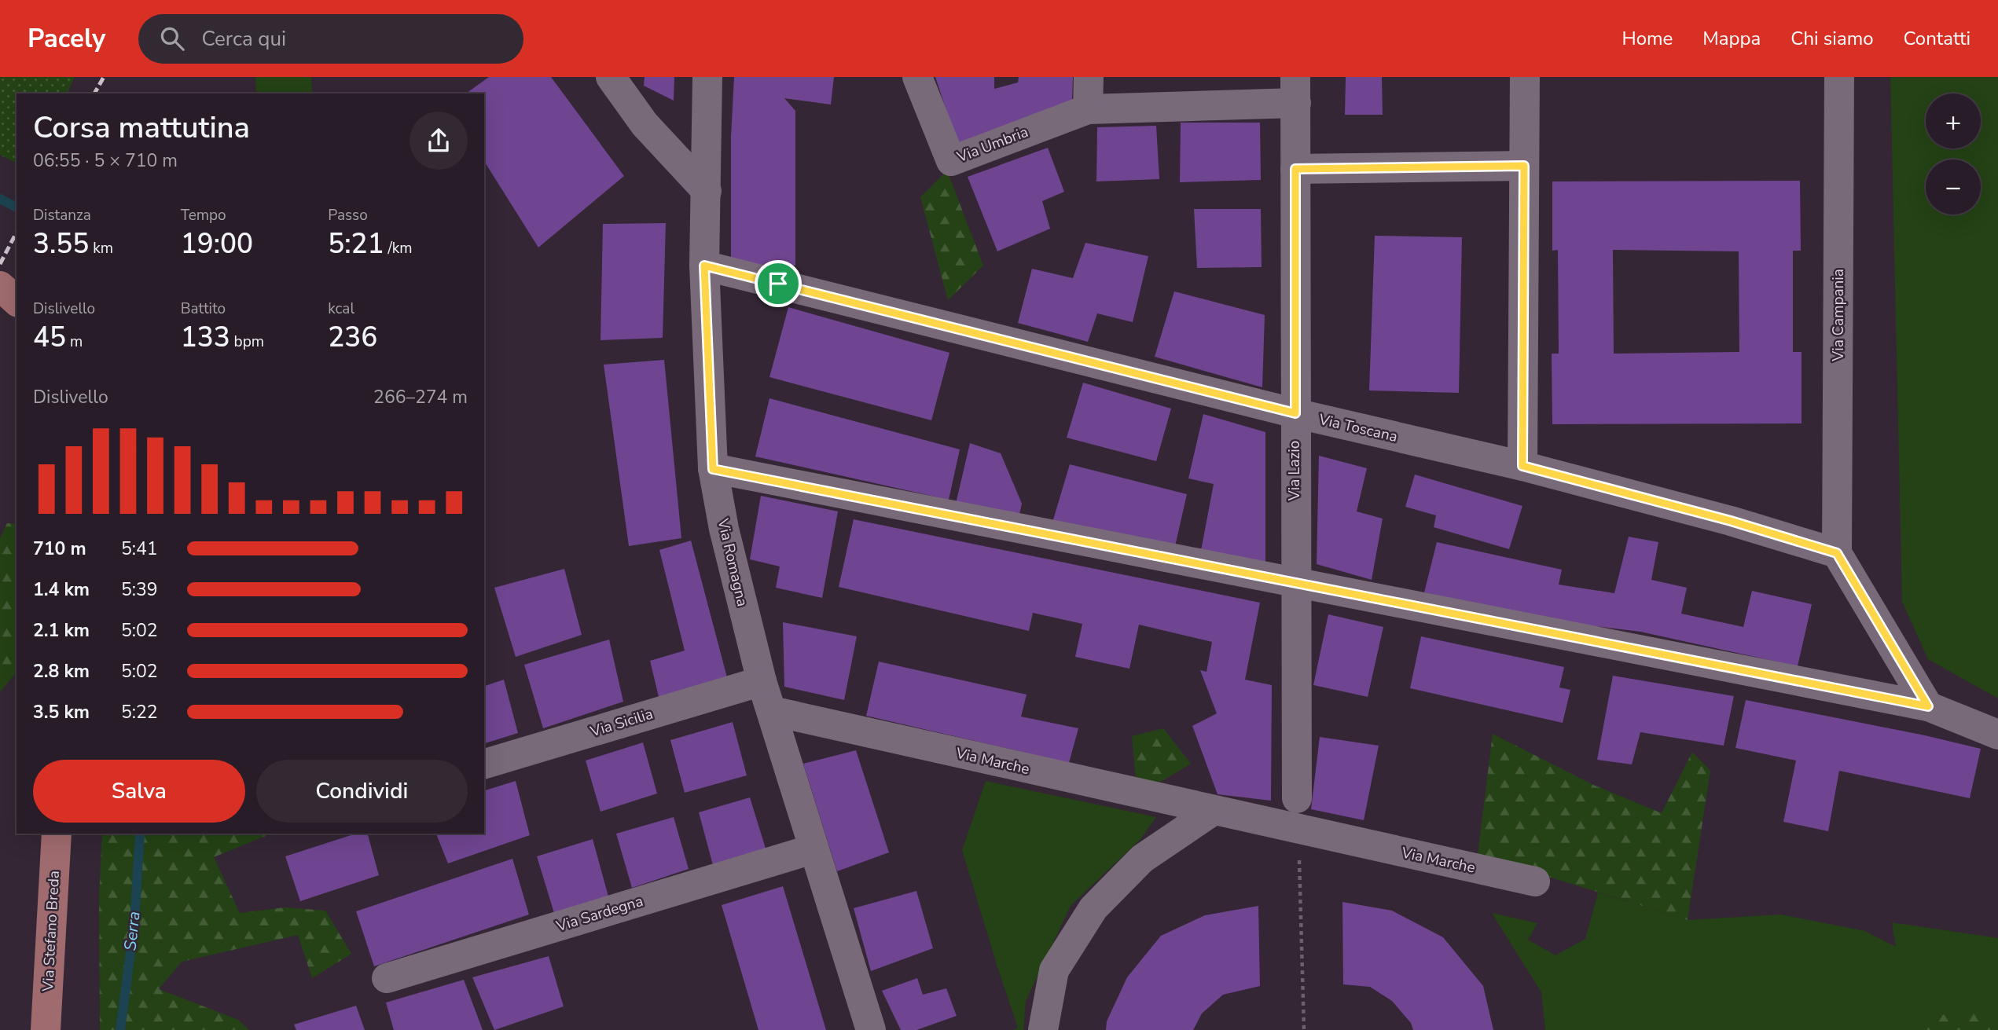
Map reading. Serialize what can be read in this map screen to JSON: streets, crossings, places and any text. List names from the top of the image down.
{
  "streets": {
    "main road": ["Via Stefano Breda"],
    "street": [
      "Via Umbria",
      "Via Campania",
      "Via Toscana",
      "Via Lazio",
      "Via Romagna",
      "Via Sicilia",
      "Via Marche",
      "Via Sardegna"
    ]
  },
  "crossings": [
    ["Via Umbria", "Via Lazio"],
    ["Via Campania", "Via Toscana"],
    ["Via Toscana", "Via Lazio"],
    ["Via Toscana", "Via Romagna"],
    ["Via Romagna", "Via Sicilia"],
    ["Via Romagna", "Via Marche"],
    ["Via Romagna", "Via Sardegna"]
  ],
  "water": ["Serra"],
  "page": {
    "header": "Pacely",
    "search": "Cerca qui",
    "nav": [
      "Home",
      "Mappa",
      "Chi siamo",
      "Contatti"
    ],
    "map_buttons": ["+", "−"],
    "heading": ["Corsa mattutina", "06:55 · 5 × 710 m"],
    "stats": [
      ["Distanza", "3.55 km"],
      ["Tempo", "19:00"],
      ["Passo", "5:21 /km"],
      ["Dislivello", "45 m"],
      ["Battito", "133 bpm"],
      ["kcal", "236"]
    ],
    "chart": ["Dislivello", "266–274 m"],
    "list": [
      {
        "name": "710 m",
        "note": "5:41"
      },
      {
        "name": "1.4 km",
        "note": "5:39"
      },
      {
        "name": "2.1 km",
        "note": "5:02"
      },
      {
        "name": "2.8 km",
        "note": "5:02"
      },
      {
        "name": "3.5 km",
        "note": "5:22"
      }
    ],
    "buttons": ["Salva", "Condividi"]
  }
}
